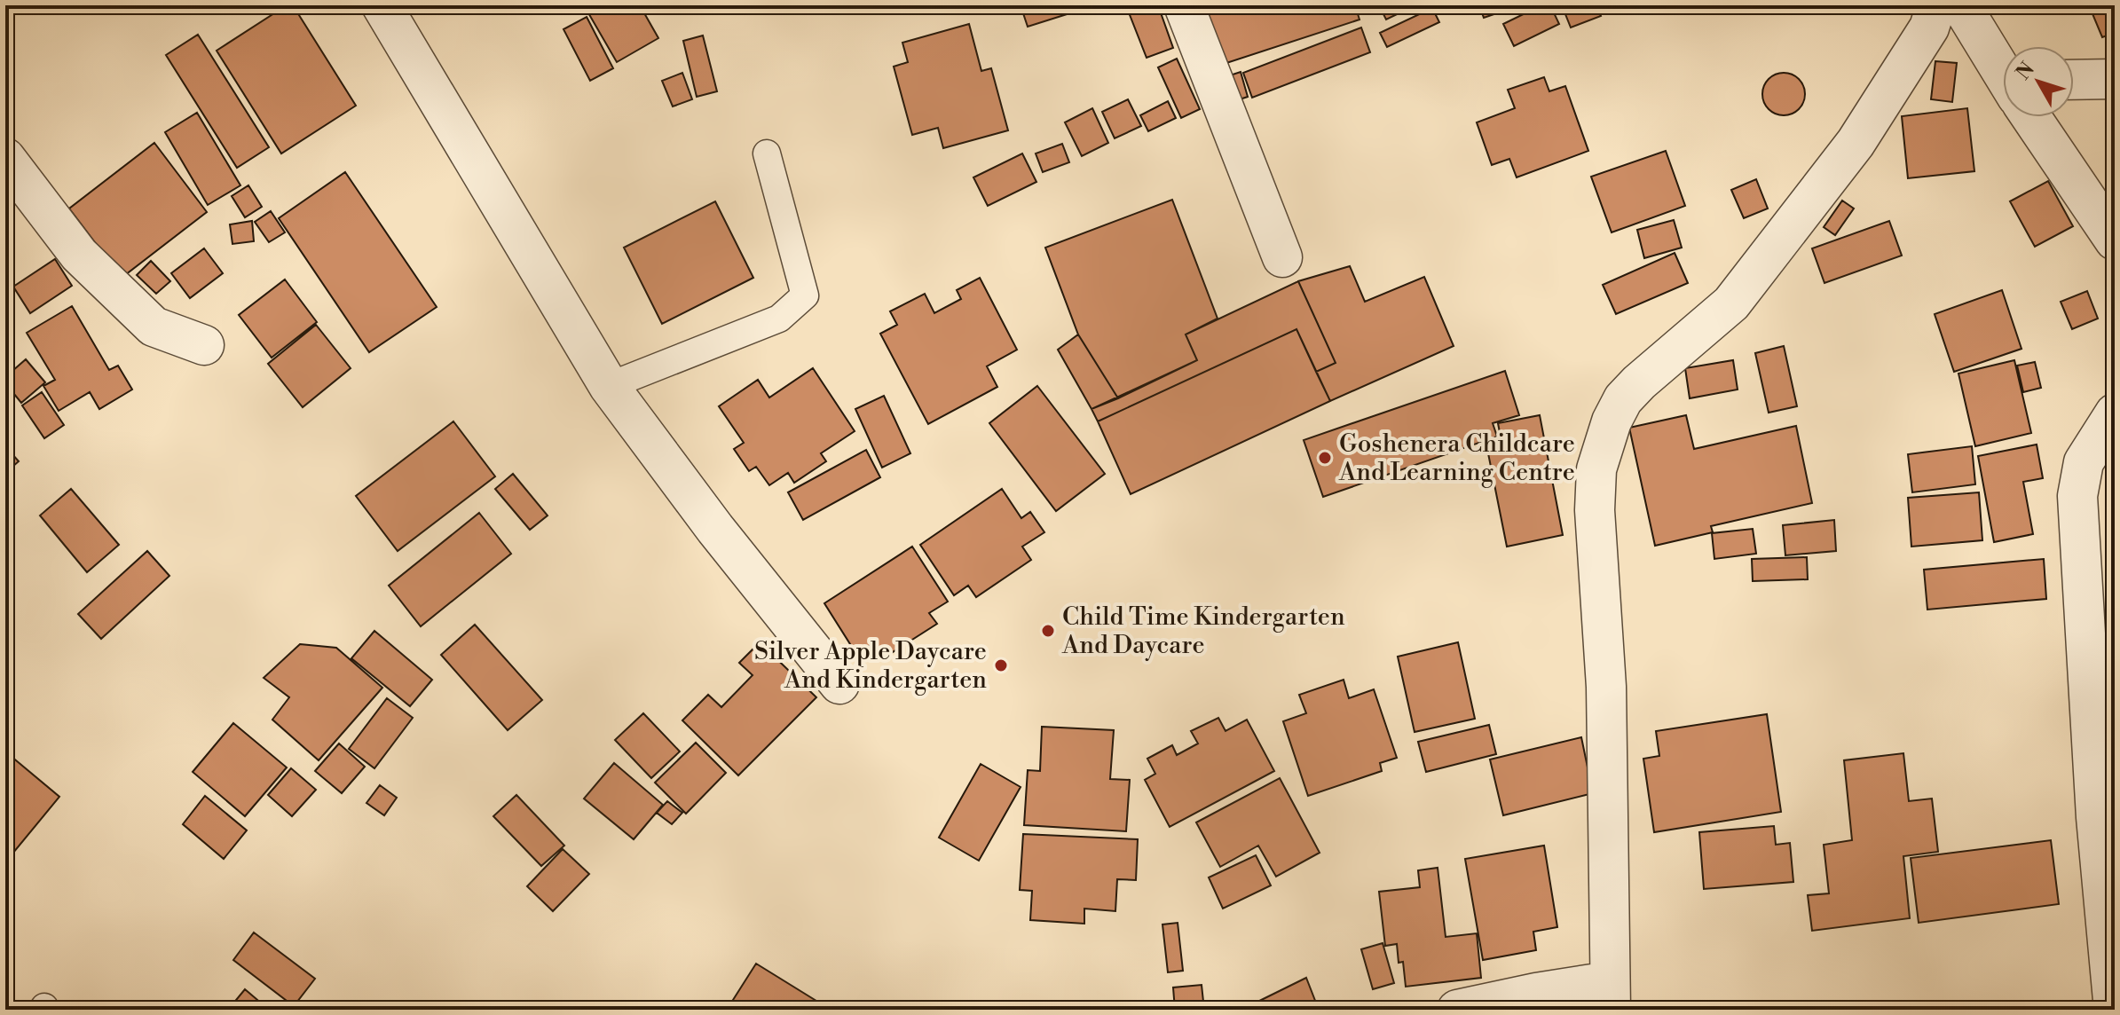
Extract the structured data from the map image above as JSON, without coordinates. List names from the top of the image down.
{
  "places": ["Goshenera Childcare And Learning Centre", "Child Time Kindergarten And Daycare", "Silver Apple Daycare And Kindergarten"],
  "north": "top left"
}
